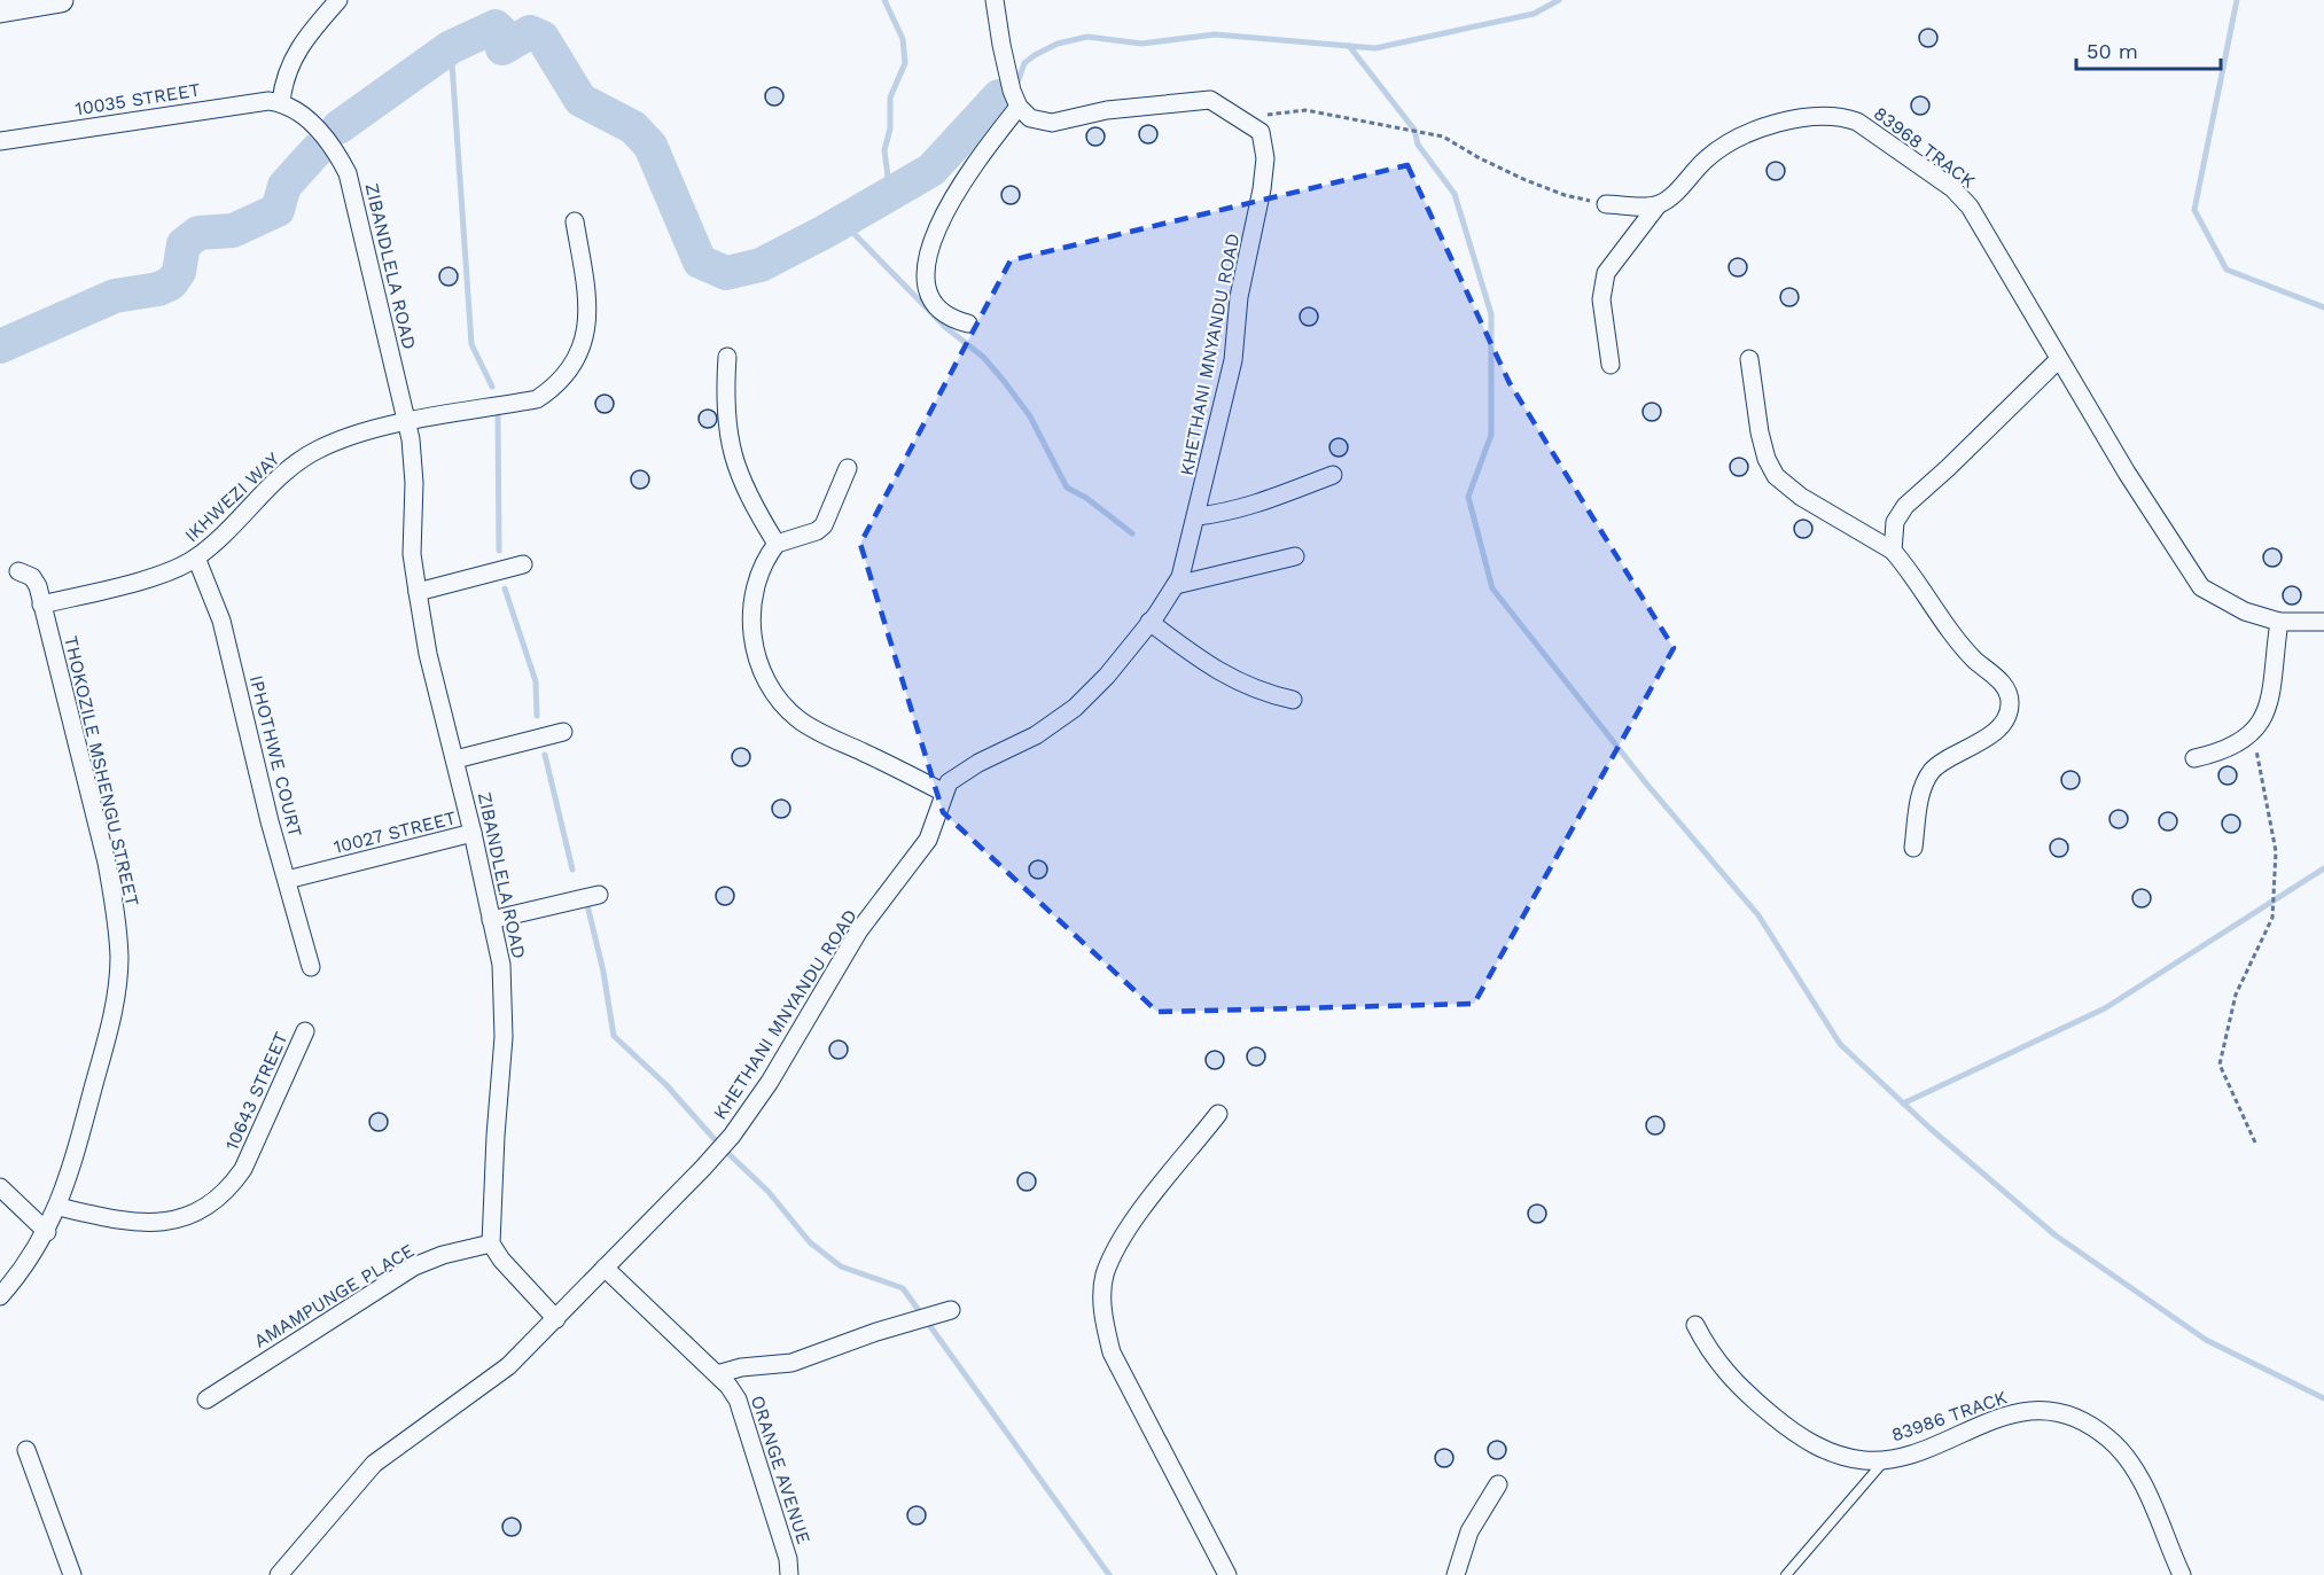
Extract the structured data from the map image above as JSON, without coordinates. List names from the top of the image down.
{
  "streets": {
    "street": [
      "10035 STREET",
      "83968 TRACK",
      "ZIBANDLELA ROAD",
      "KHETHANI MNYANDU ROAD",
      "IKHWEZI WAY",
      "IPHOTHWE COURT",
      "THOKOZILE MSHENGU STREET",
      "10027 STREET",
      "10643 STREET",
      "AMAMPUNGE PLACE",
      "83986 TRACK",
      "ORANGE AVENUE"
    ]
  },
  "crossings": [
    ["10035 STREET", "ZIBANDLELA ROAD"],
    ["ZIBANDLELA ROAD", "IKHWEZI WAY"],
    ["ZIBANDLELA ROAD", "10027 STREET"],
    ["ZIBANDLELA ROAD", "AMAMPUNGE PLACE"],
    ["KHETHANI MNYANDU ROAD", "ORANGE AVENUE"],
    ["IKHWEZI WAY", "IPHOTHWE COURT"],
    ["IKHWEZI WAY", "THOKOZILE MSHENGU STREET"],
    ["IPHOTHWE COURT", "10027 STREET"],
    ["THOKOZILE MSHENGU STREET", "10643 STREET"]
  ],
  "scale_bar": "50 m"
}
